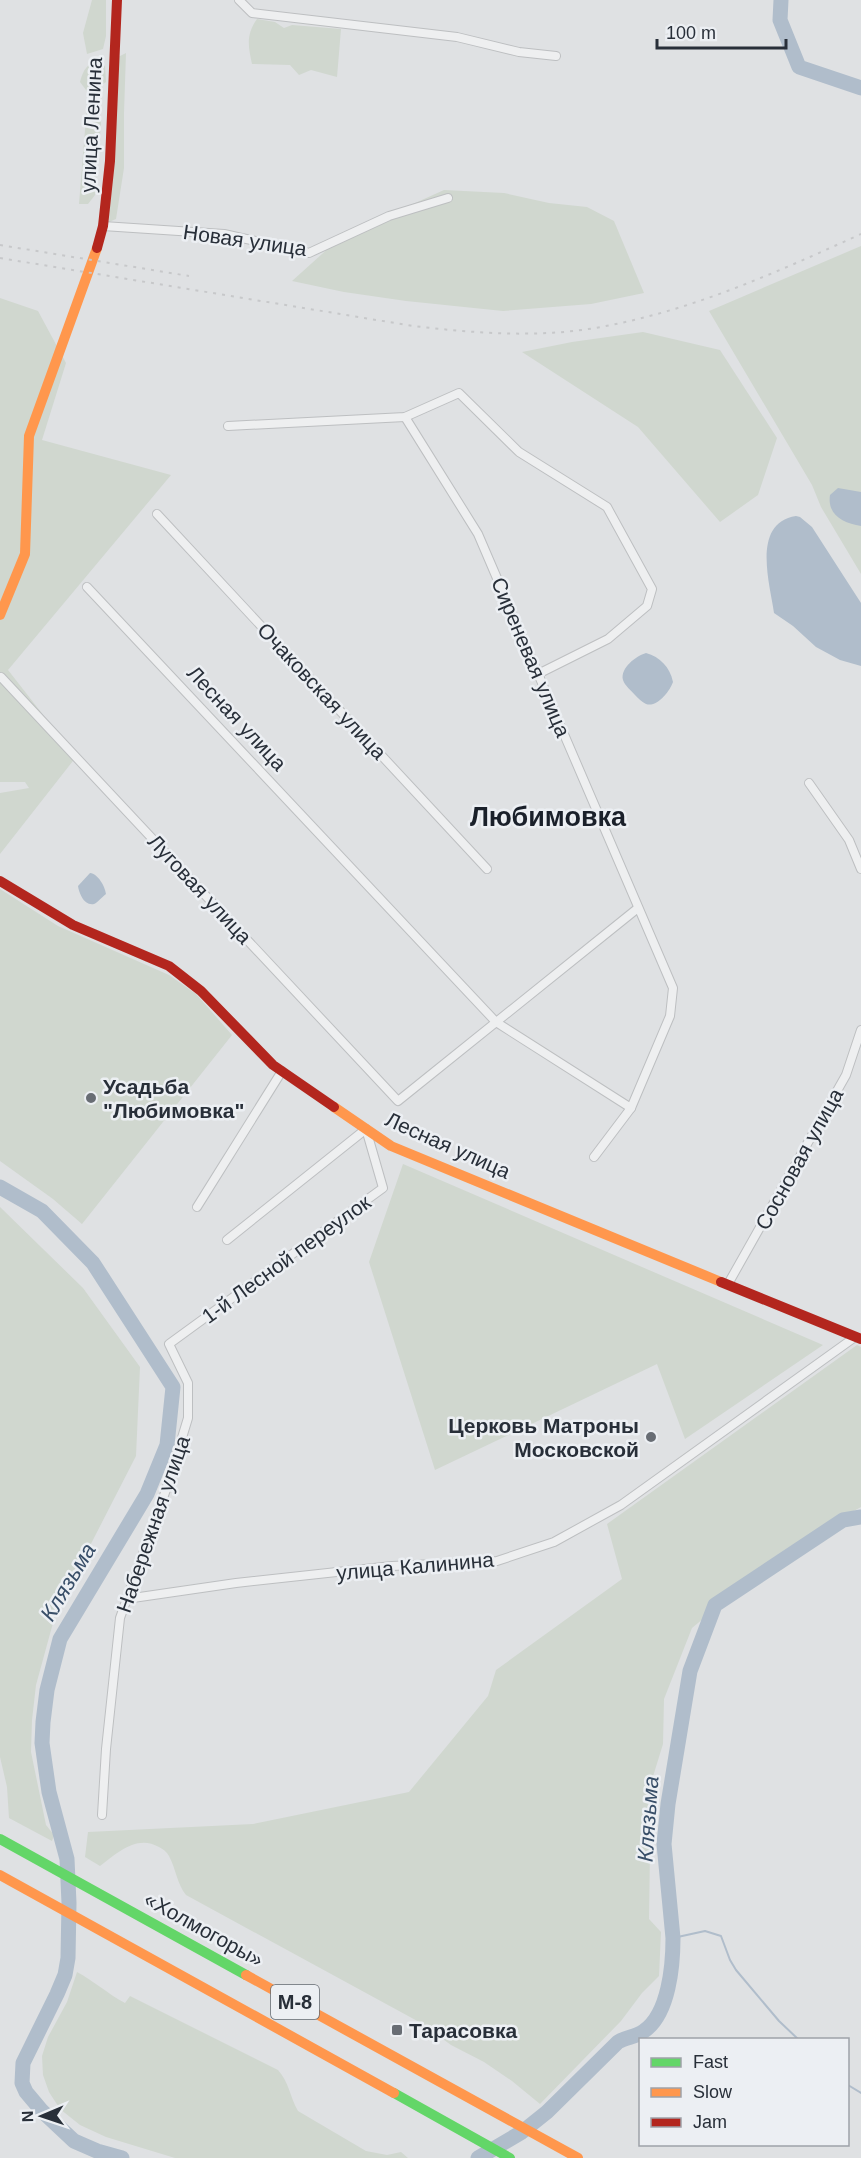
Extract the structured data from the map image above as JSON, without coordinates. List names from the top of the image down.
{
  "streets": {
    "main road": [
      "улица Ленина",
      "Лесная улица",
      "«Холмогоры»",
      "М-8"
    ],
    "street": [
      "Новая улица",
      "Сиреневая улица",
      "Очаковская улица",
      "Луговая улица",
      "Сосновая улица",
      "1-й Лесной переулок",
      "Набережная улица",
      "улица Калинина"
    ]
  },
  "crossings": [
    ["улица Ленина", "Новая улица"],
    ["Сиреневая улица", "Лесная улица"],
    ["Лесная улица", "Луговая улица"],
    ["Лесная улица", "Сосновая улица"],
    ["Лесная улица", "1-й Лесной переулок"],
    ["Лесная улица", "улица Калинина"],
    ["1-й Лесной переулок", "Набережная улица"],
    ["Набережная улица", "улица Калинина"]
  ],
  "districts": ["Любимовка"],
  "water": ["Клязьма"],
  "places": {
    "other": ["Усадьба \"Любимовка\"", "Церковь Матроны Московской"],
    "transit": ["Тарасовка"]
  },
  "legend": ["Fast", "Slow", "Jam"],
  "scale_bar": "100 m",
  "north": "left"
}
